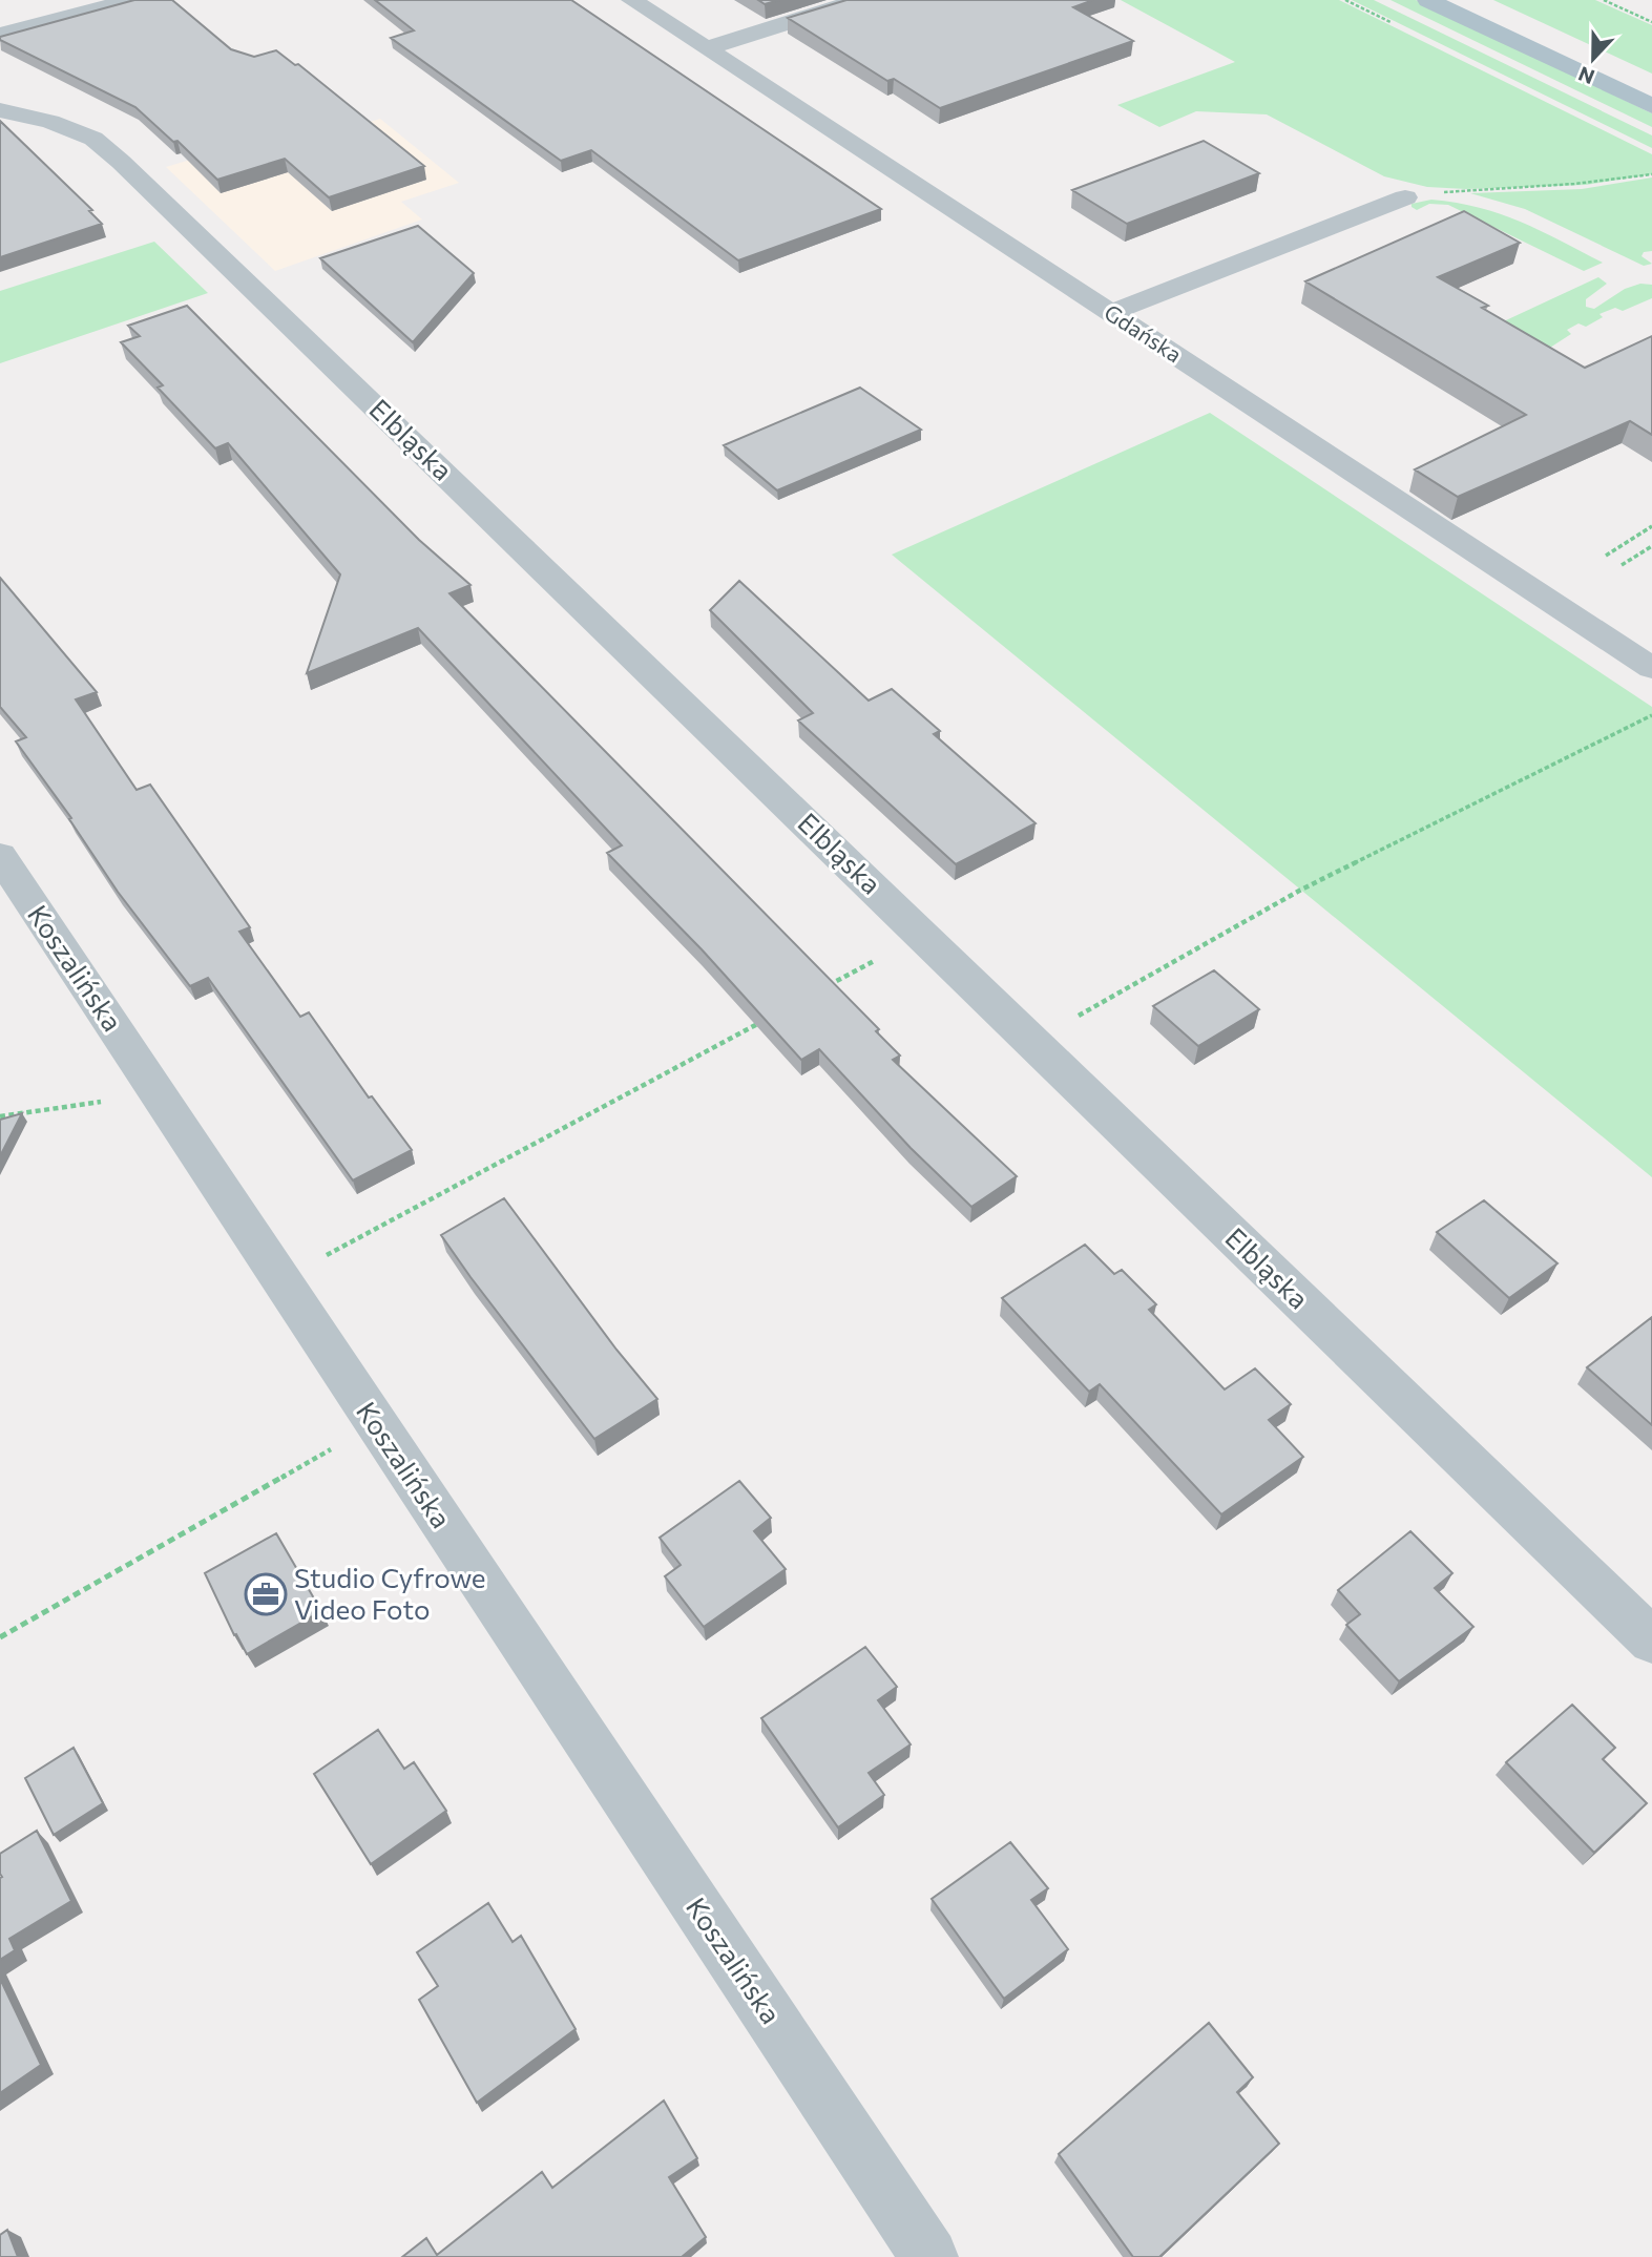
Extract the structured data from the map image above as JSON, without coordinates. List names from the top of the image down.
{
  "streets": {
    "street": ["Gdańska", "Elbląska", "Koszalińska"]
  },
  "places": {
    "office": ["Studio Cyfrowe Video Foto"]
  },
  "north": "bottom"
}
